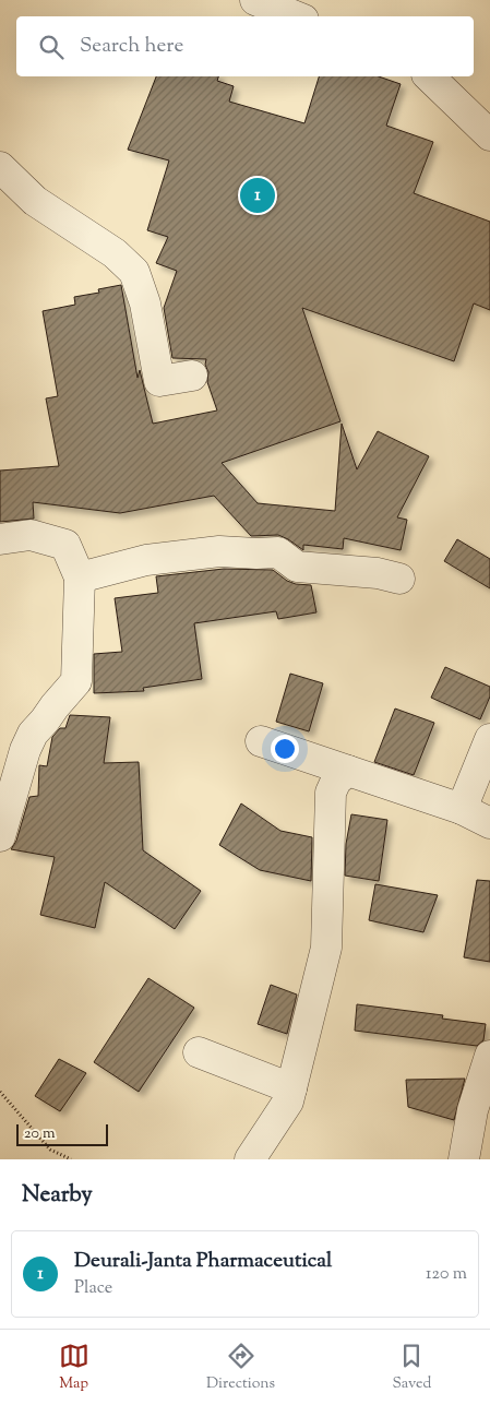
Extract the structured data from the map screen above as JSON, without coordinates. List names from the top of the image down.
{
  "scale_bar": "20 m",
  "page": {
    "search": "Search here",
    "pins": "1",
    "scale": "20 m",
    "heading": "Nearby",
    "list": [
      {
        "mark": "1",
        "name": "Deurali-Janta Pharmaceutical",
        "note": "Place",
        "value": "120 m"
      }
    ],
    "nav": ["Map", "Directions", "Saved"]
  }
}
